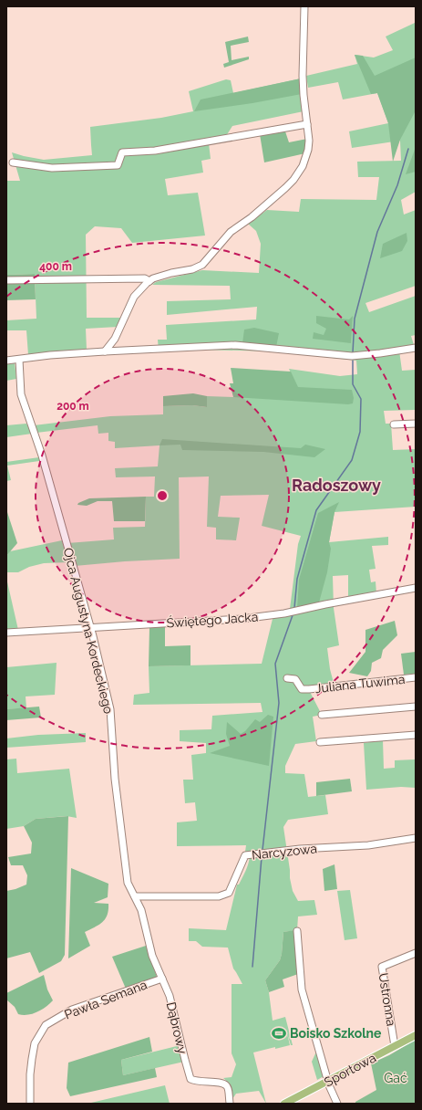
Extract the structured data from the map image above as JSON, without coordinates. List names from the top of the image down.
{
  "streets": {
    "main road": ["Sportowa"],
    "street": [
      "Świętego Jacka",
      "Ojca Augustyna Kordeckiego",
      "Juliana Tuwima",
      "Narcyzowa",
      "Pawła Semana",
      "Ustronna",
      "Dąbrowy"
    ]
  },
  "crossings": [
    ["Świętego Jacka", "Ojca Augustyna Kordeckiego"],
    ["Ojca Augustyna Kordeckiego", "Narcyzowa"],
    ["Ojca Augustyna Kordeckiego", "Dąbrowy"],
    ["Pawła Semana", "Dąbrowy"],
    ["Ustronna", "Sportowa"]
  ],
  "districts": ["Radoszowy"],
  "parks": ["Gać"],
  "places": {
    "sports": ["Boisko Szkolne"]
  },
  "rings": ["400 m", "200 m"]
}
